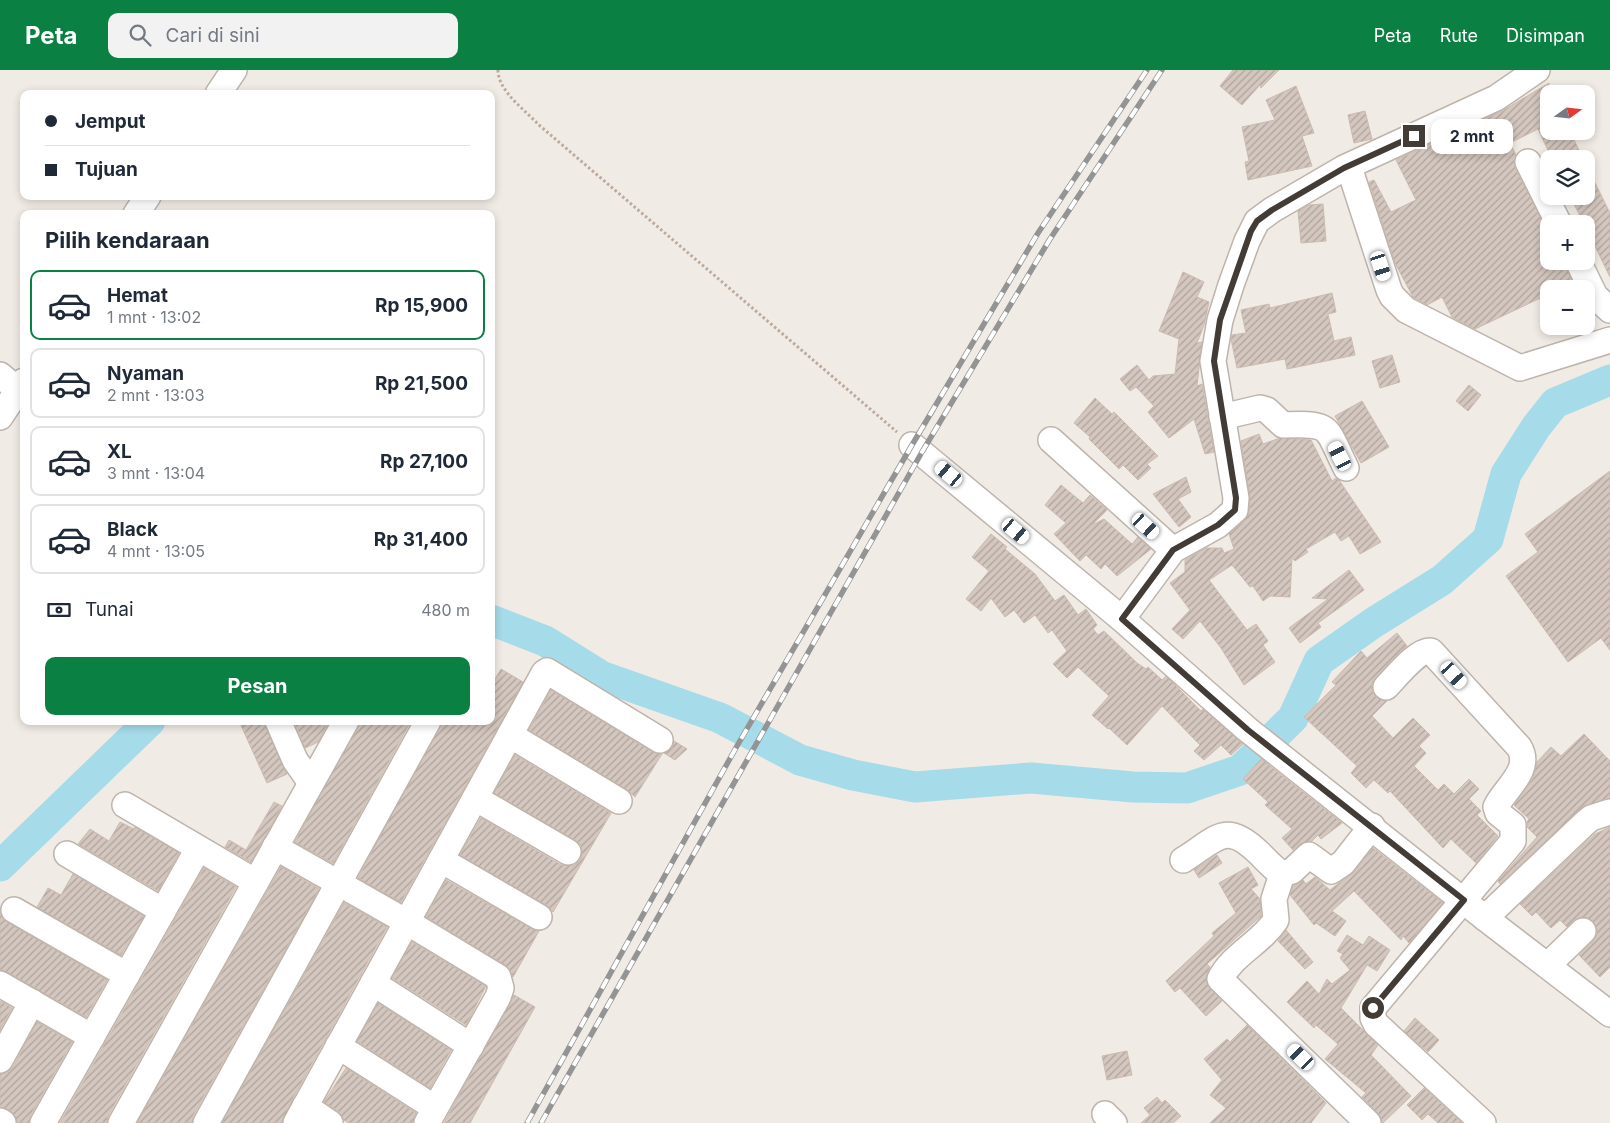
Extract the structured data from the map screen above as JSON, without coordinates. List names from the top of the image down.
{
  "north": "right",
  "page": {
    "header": "Peta",
    "search": "Cari di sini",
    "nav": ["Peta", "Rute", "Disimpan"],
    "map_buttons": ["+", "−"],
    "banner": ["Jemput", "Tujuan"],
    "bubble": "2 mnt",
    "heading": "Pilih kendaraan",
    "list": [
      {
        "name": "Hemat",
        "note": "1 mnt · 13:02",
        "value": "Rp 15,900"
      },
      {
        "name": "Nyaman",
        "note": "2 mnt · 13:03",
        "value": "Rp 21,500"
      },
      {
        "name": "XL",
        "note": "3 mnt · 13:04",
        "value": "Rp 27,100"
      },
      {
        "name": "Black",
        "note": "4 mnt · 13:05",
        "value": "Rp 31,400"
      }
    ],
    "pay": ["Tunai", "480 m"],
    "buttons": "Pesan"
  }
}
